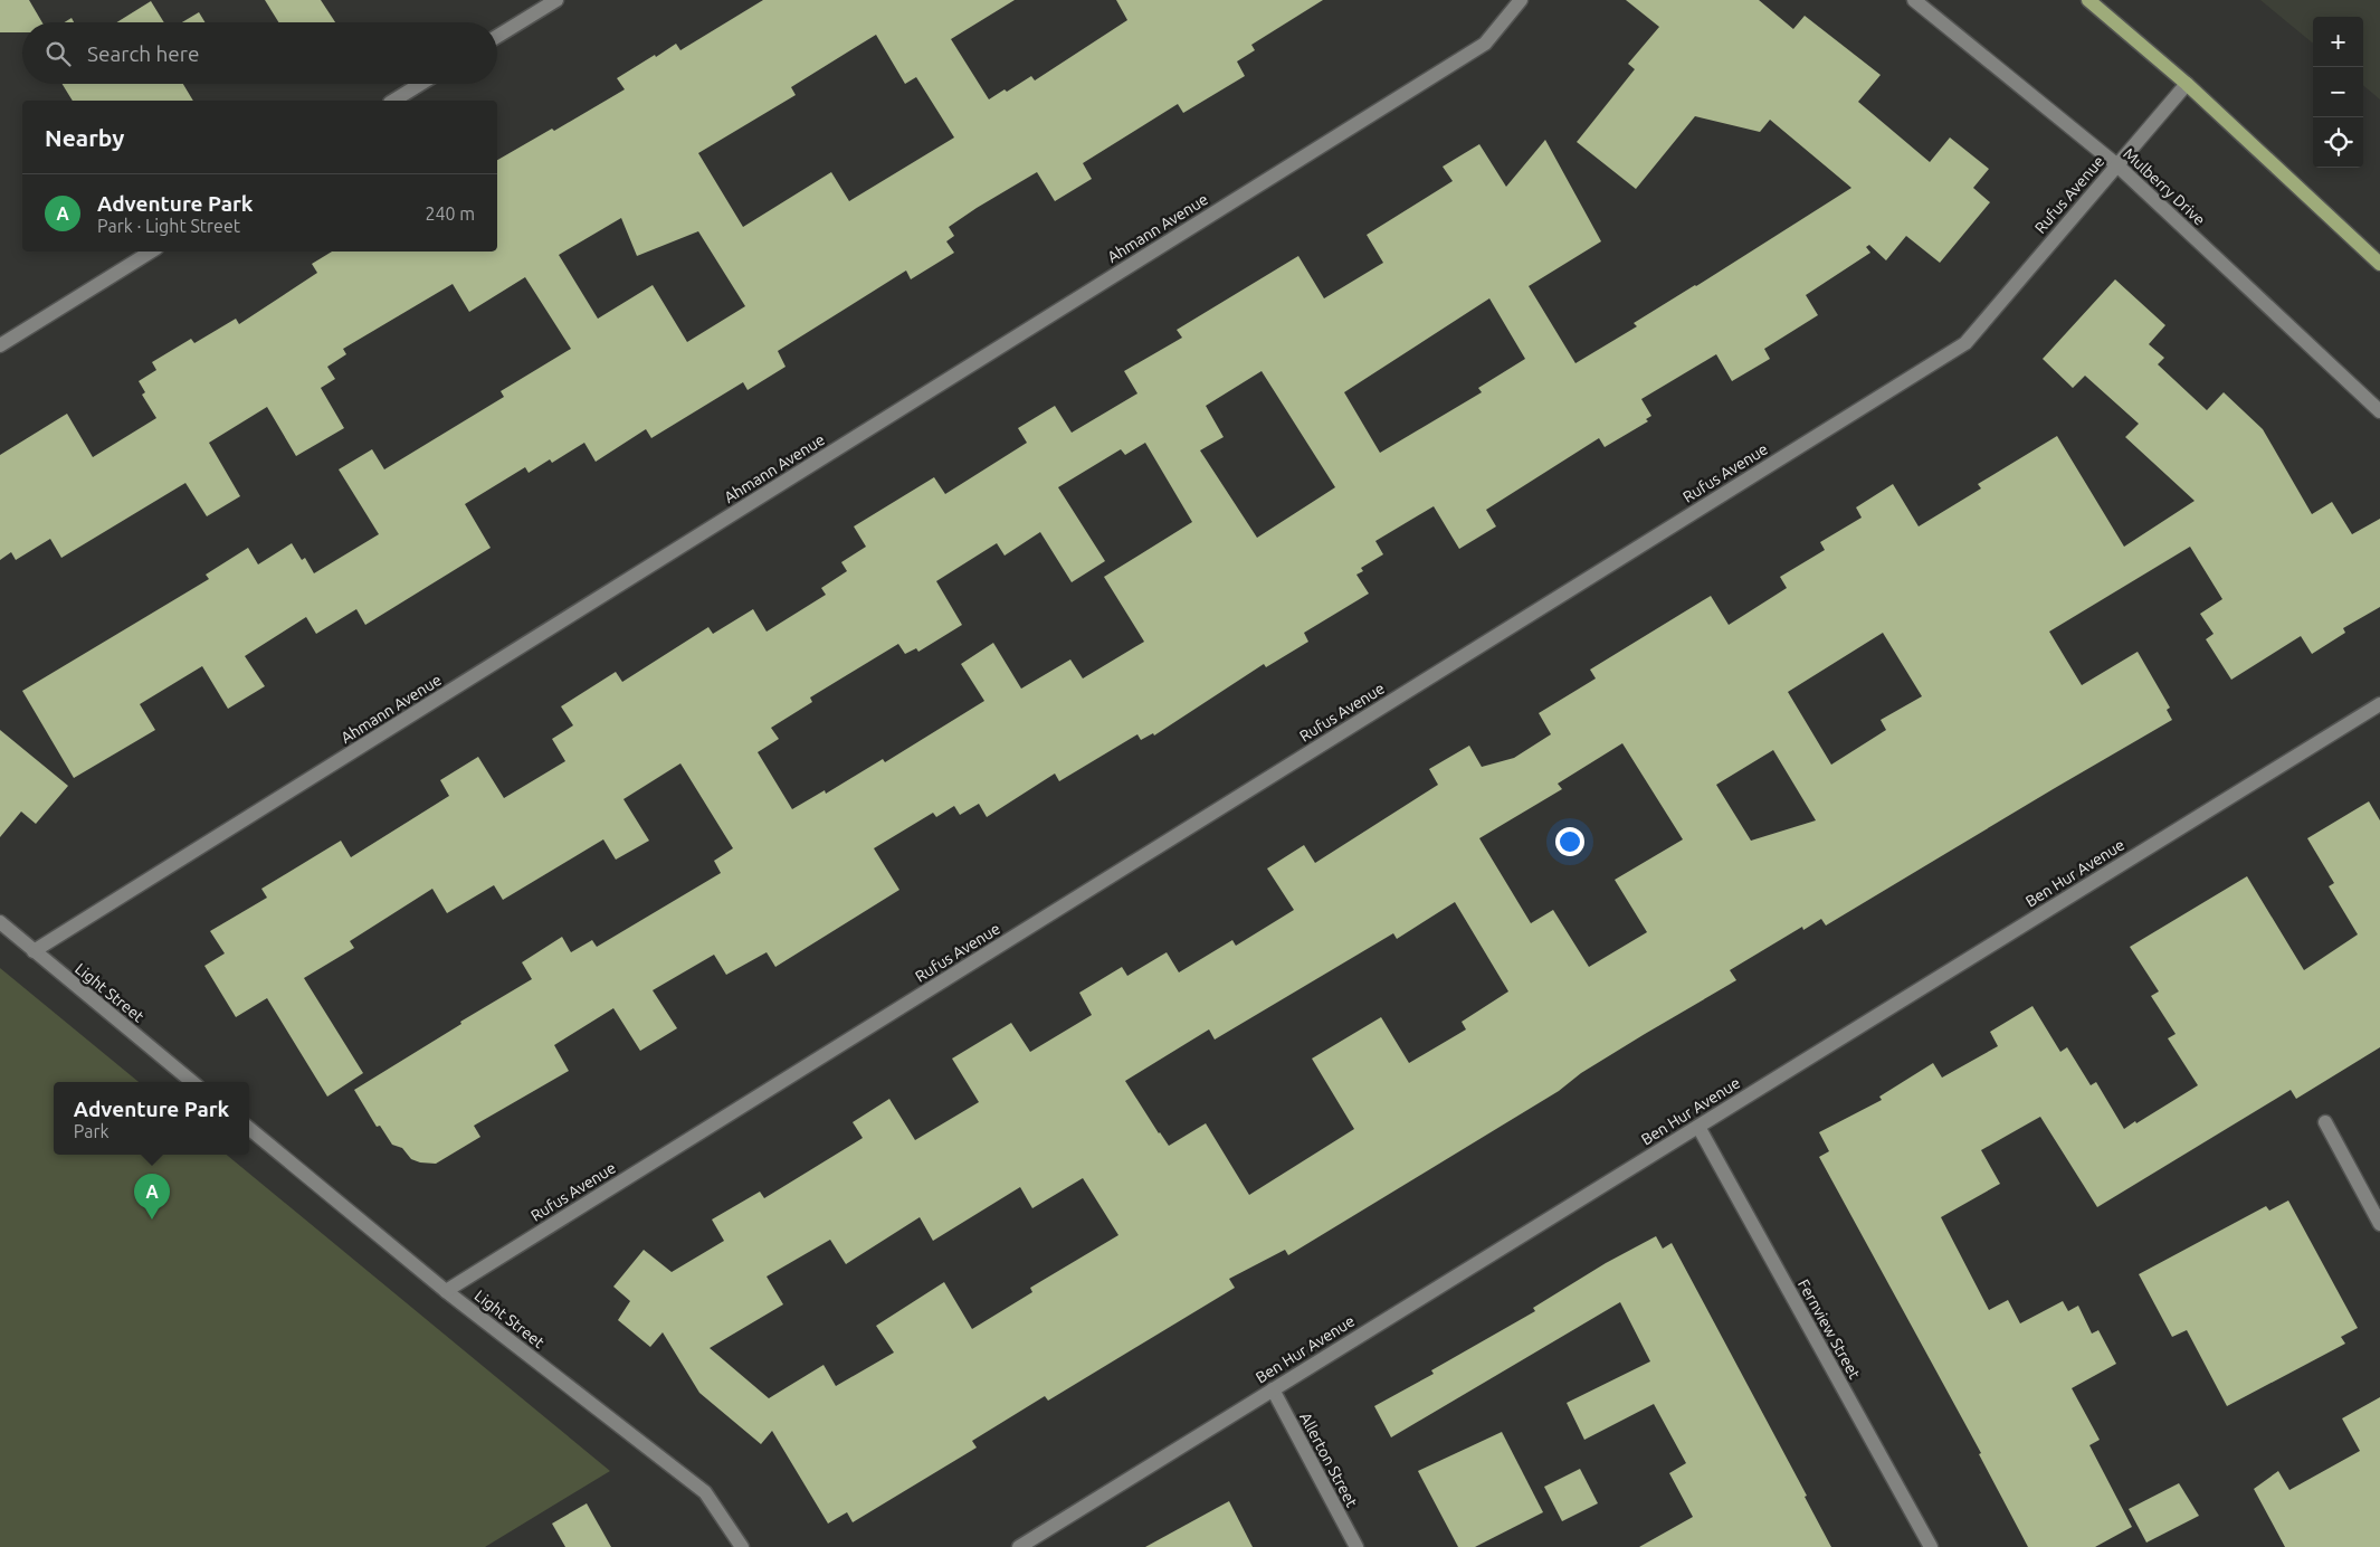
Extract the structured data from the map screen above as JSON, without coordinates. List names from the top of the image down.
{
  "streets": {
    "street": [
      "Mulberry Drive",
      "Rufus Avenue",
      "Ahmann Avenue",
      "Ben Hur Avenue",
      "Light Street",
      "Fernview Street",
      "Allerton Street"
    ]
  },
  "crossings": [
    ["Mulberry Drive", "Rufus Avenue"],
    ["Rufus Avenue", "Light Street"],
    ["Ahmann Avenue", "Light Street"],
    ["Ben Hur Avenue", "Fernview Street"],
    ["Ben Hur Avenue", "Allerton Street"]
  ],
  "page": {
    "map_buttons": ["+", "−"],
    "search": "Search here",
    "heading": "Nearby",
    "list": [
      {
        "mark": "A",
        "name": "Adventure Park",
        "note": "Park · Light Street",
        "value": "240 m"
      }
    ],
    "popup": ["Adventure Park", "Park"],
    "pins": "A"
  }
}
